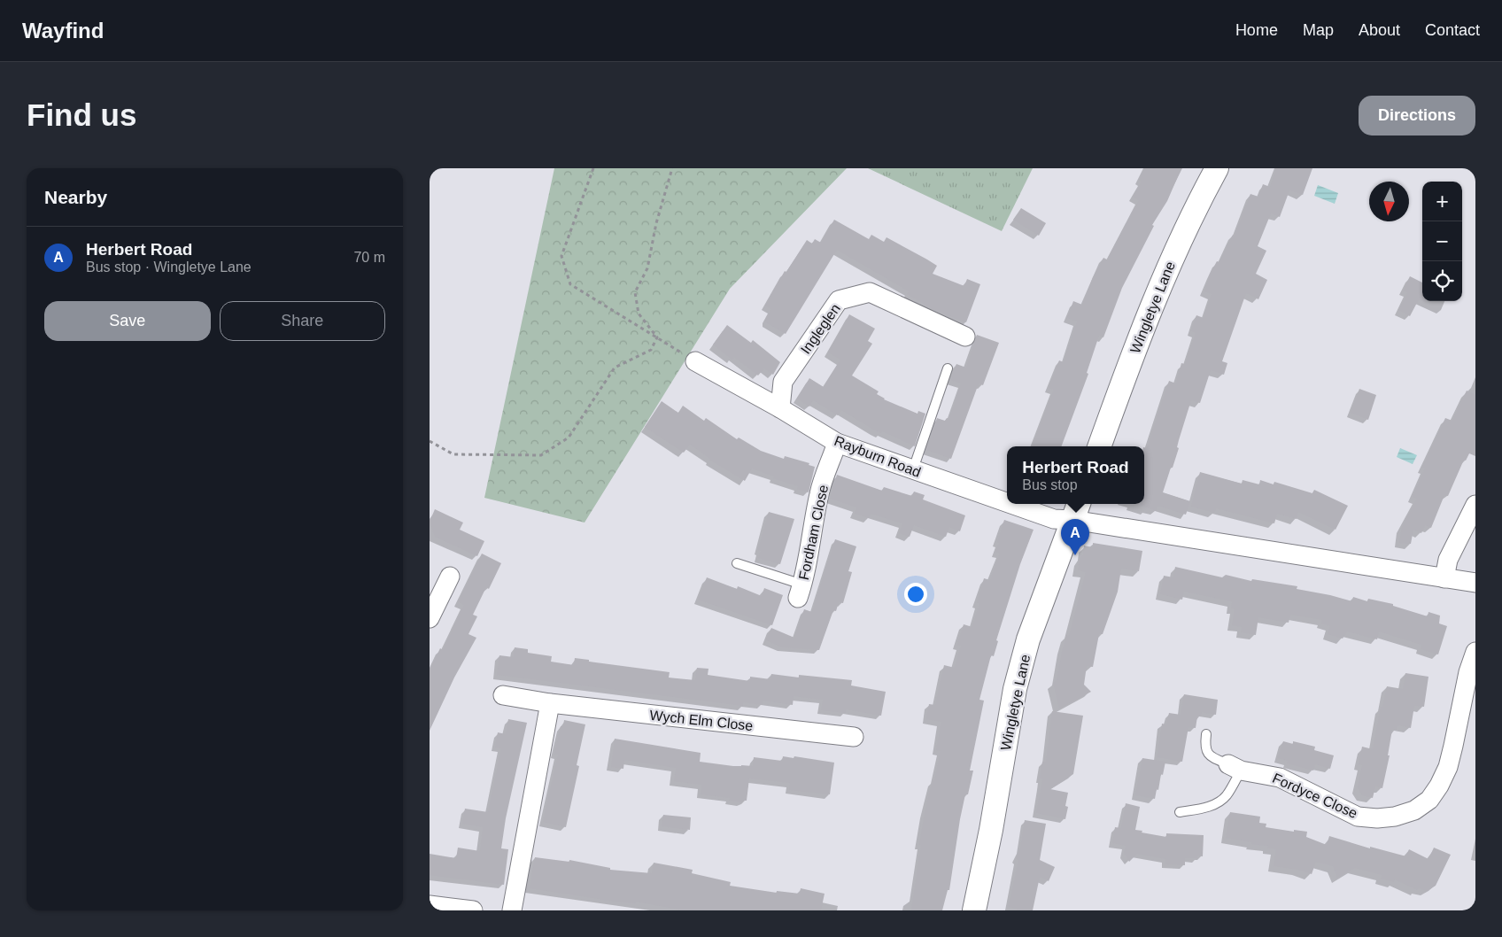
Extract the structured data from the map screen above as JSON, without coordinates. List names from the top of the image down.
{
  "streets": {
    "street": [
      "Wingletye Lane",
      "Ingleglen",
      "Rayburn Road",
      "Fordham Close",
      "Wych Elm Close",
      "Fordyce Close"
    ]
  },
  "crossings": [
    ["Wingletye Lane", "Rayburn Road"],
    ["Ingleglen", "Rayburn Road"],
    ["Rayburn Road", "Fordham Close"]
  ],
  "north": "bottom",
  "page": {
    "header": "Wayfind",
    "nav": [
      "Home",
      "Map",
      "About",
      "Contact"
    ],
    "buttons": [
      "Directions",
      ["Save", "Share"]
    ],
    "title": "Find us",
    "heading": "Nearby",
    "map_buttons": ["+", "−"],
    "list": [
      {
        "mark": "A",
        "name": "Herbert Road",
        "note": "Bus stop · Wingletye Lane",
        "value": "70 m"
      }
    ],
    "popup": ["Herbert Road", "Bus stop"],
    "pins": "A"
  }
}
